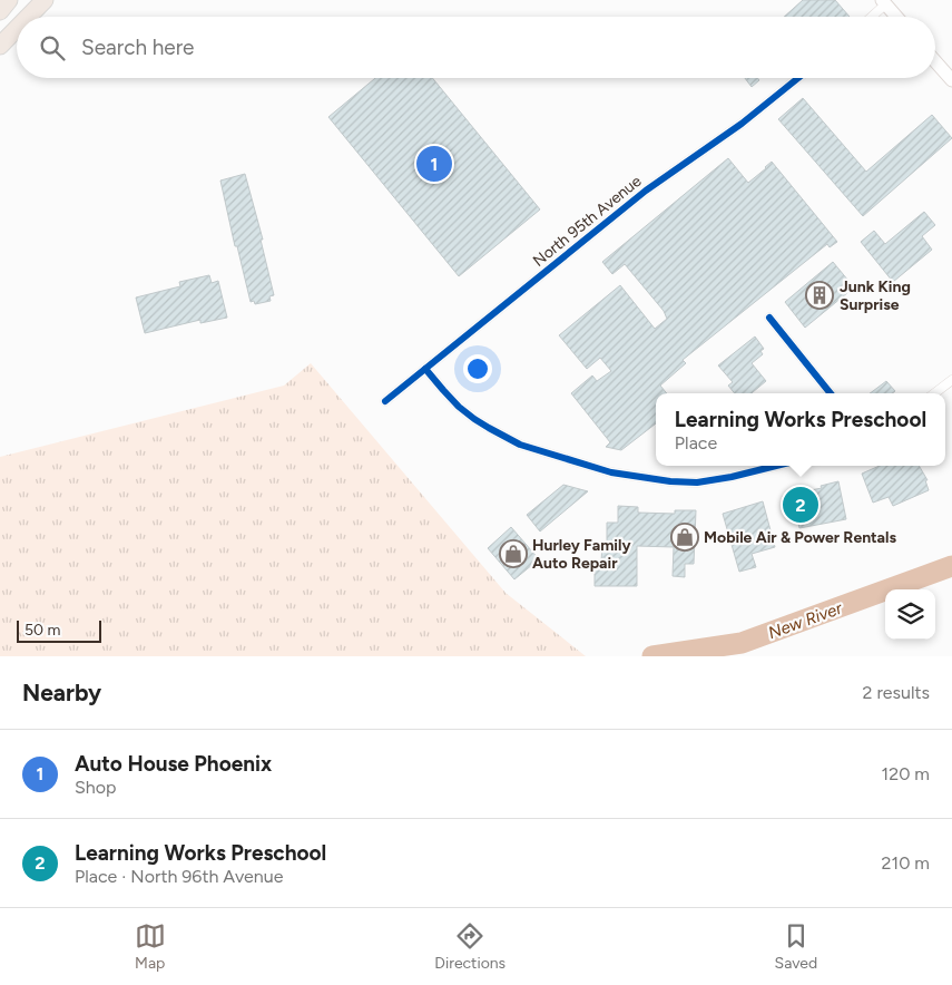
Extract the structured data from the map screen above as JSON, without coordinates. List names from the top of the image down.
{
  "streets": {
    "street": ["North 95th Avenue"]
  },
  "water": ["New River"],
  "places": {
    "building": ["Junk King Surprise"],
    "shop": ["Mobile Air & Power Rentals", "Hurley Family Auto Repair"]
  },
  "scale_bar": "50 m",
  "page": {
    "search": "Search here",
    "pins": ["1", "2"],
    "popup": ["Learning Works Preschool", "Place"],
    "scale": "50 m",
    "heading": ["Nearby", "2 results"],
    "list": [
      {
        "mark": "1",
        "name": "Auto House Phoenix",
        "note": "Shop",
        "value": "120 m"
      },
      {
        "mark": "2",
        "name": "Learning Works Preschool",
        "note": "Place · North 96th Avenue",
        "value": "210 m"
      }
    ],
    "nav": ["Map", "Directions", "Saved"]
  }
}
